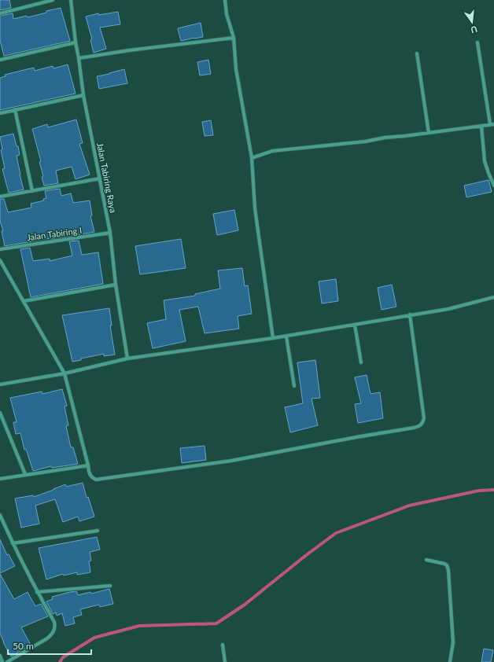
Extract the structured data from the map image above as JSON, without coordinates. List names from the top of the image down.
{
  "streets": {
    "street": ["Jalan Tabiring Raya", "Jalan Tabiring I"]
  },
  "crossings": [
    ["Jalan Tabiring Raya", "Jalan Tabiring I"]
  ],
  "scale_bar": "50 m",
  "north": "bottom"
}
